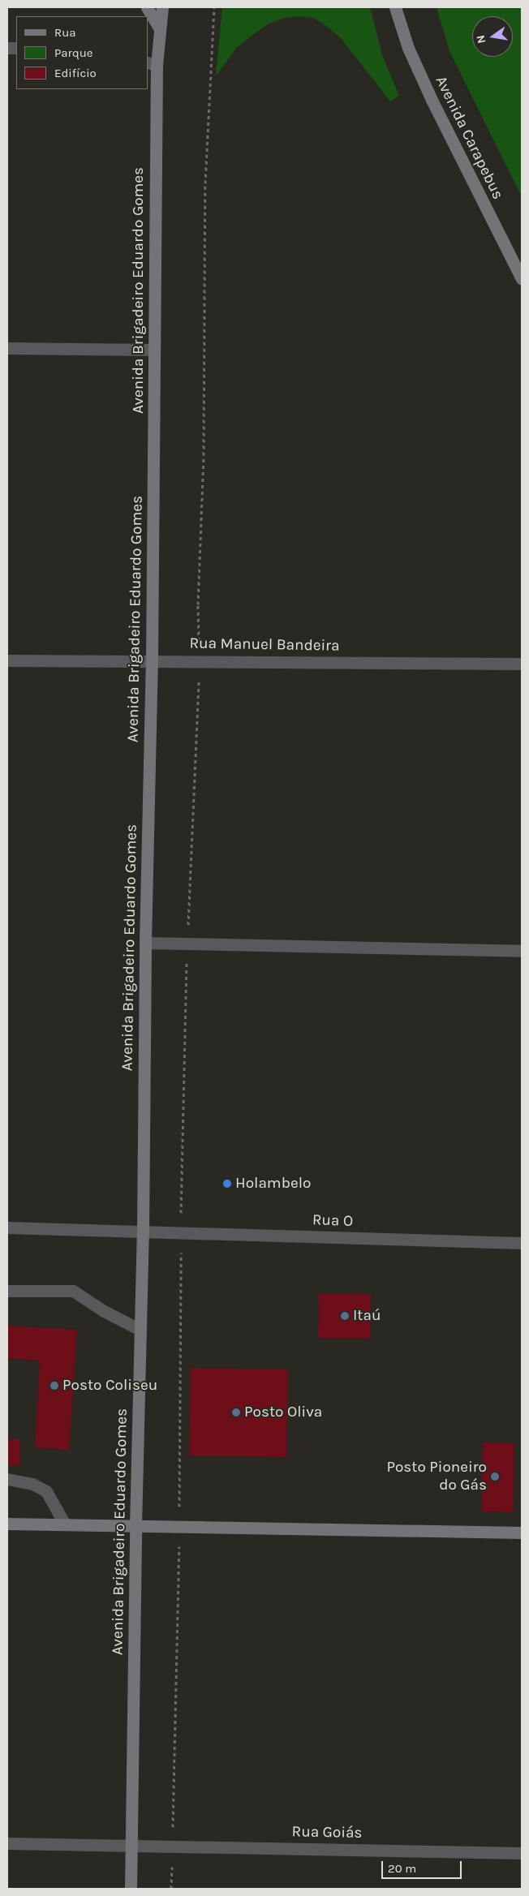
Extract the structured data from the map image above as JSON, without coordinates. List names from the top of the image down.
{
  "streets": {
    "main road": ["Avenida Carapebus", "Avenida Brigadeiro Eduardo Gomes"],
    "street": ["Rua Manuel Bandeira", "Rua O", "Rua Goiás"]
  },
  "crossings": [
    ["Avenida Brigadeiro Eduardo Gomes", "Rua Manuel Bandeira"],
    ["Avenida Brigadeiro Eduardo Gomes", "Rua O"],
    ["Avenida Brigadeiro Eduardo Gomes", "Rua Goiás"]
  ],
  "places": [
    "Holambelo",
    "Itaú",
    "Posto Coliseu",
    "Posto Oliva",
    "Posto Pioneiro do Gás"
  ],
  "legend": ["Rua", "Parque", "Edifício"],
  "scale_bar": "20 m",
  "north": "left"
}
